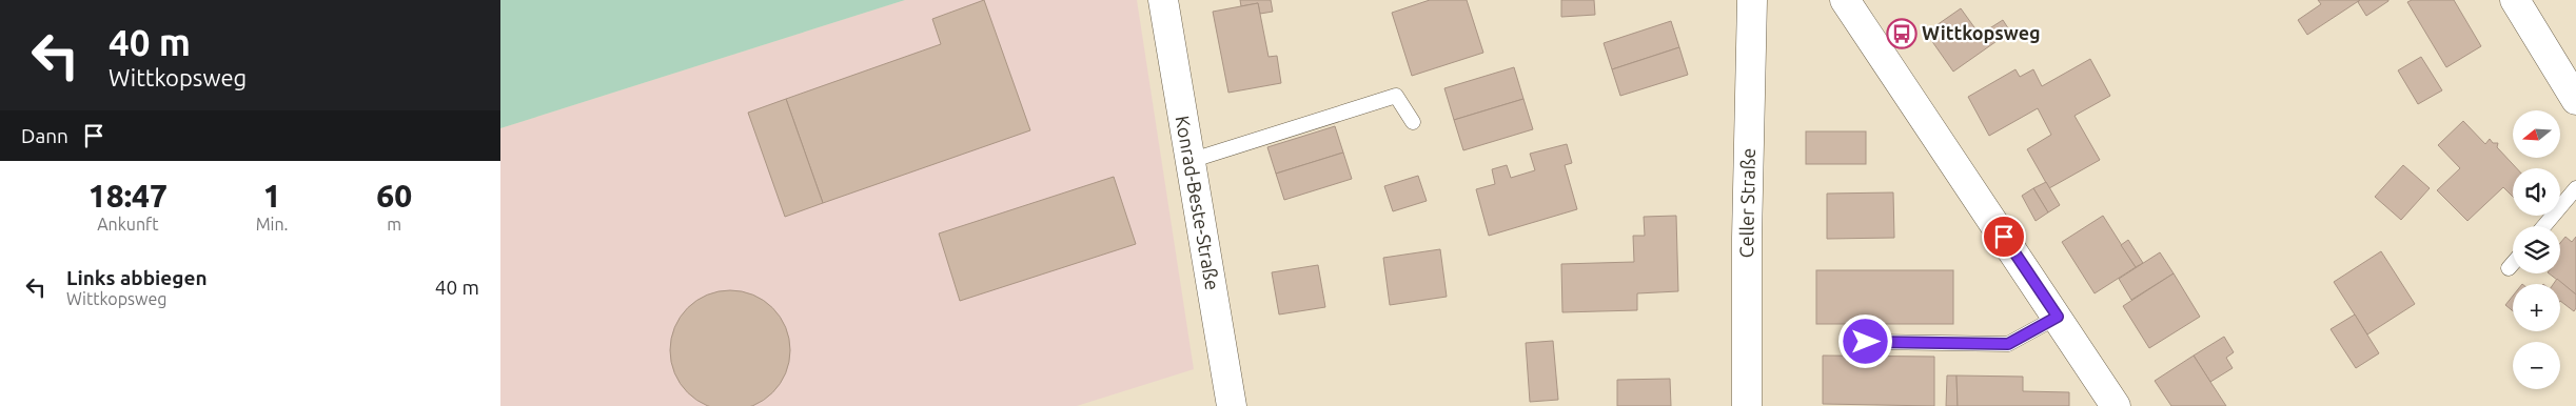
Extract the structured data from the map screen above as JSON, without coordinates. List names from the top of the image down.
{
  "streets": {
    "street": ["Konrad-Beste-Straße", "Celler Straße"]
  },
  "places": {
    "bus stop": ["Wittkopsweg"]
  },
  "north": "left",
  "page": {
    "turn": ["40 m", "Wittkopsweg"],
    "then": "Dann",
    "map_buttons": ["+", "−"],
    "eta": [
      "18:47",
      "Ankunft",
      "1",
      "Min.",
      "60",
      "m"
    ],
    "list": [
      {
        "name": "Links abbiegen",
        "note": "Wittkopsweg",
        "value": "40 m"
      }
    ]
  }
}
